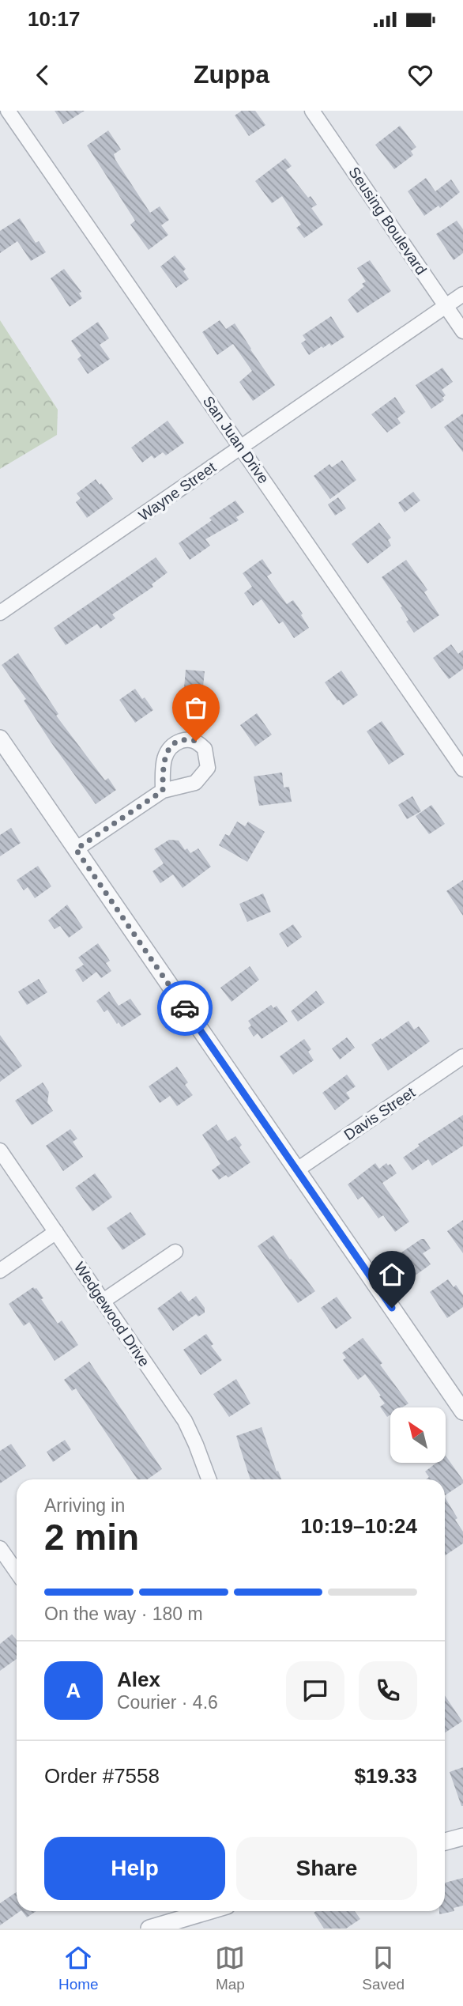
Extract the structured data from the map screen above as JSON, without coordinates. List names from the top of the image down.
{
  "streets": {
    "street": [
      "Seusing Boulevard",
      "San Juan Drive",
      "Wayne Street",
      "Davis Street",
      "Wedgewood Drive"
    ]
  },
  "crossings": [
    ["Seusing Boulevard", "Wayne Street"],
    ["San Juan Drive", "Wayne Street"]
  ],
  "north": "top left",
  "page": {
    "status": "10:17",
    "header": "Zuppa",
    "heading": ["2 min", "Arriving in", "10:19–10:24"],
    "panel": [
      "Alex",
      "Courier · 4.6",
      "Order #7558",
      "$19.33"
    ],
    "bar": "On the way · 180 m",
    "round": "A",
    "buttons": ["Help", "Share"],
    "tabs": ["Home", "Map", "Saved"]
  }
}
